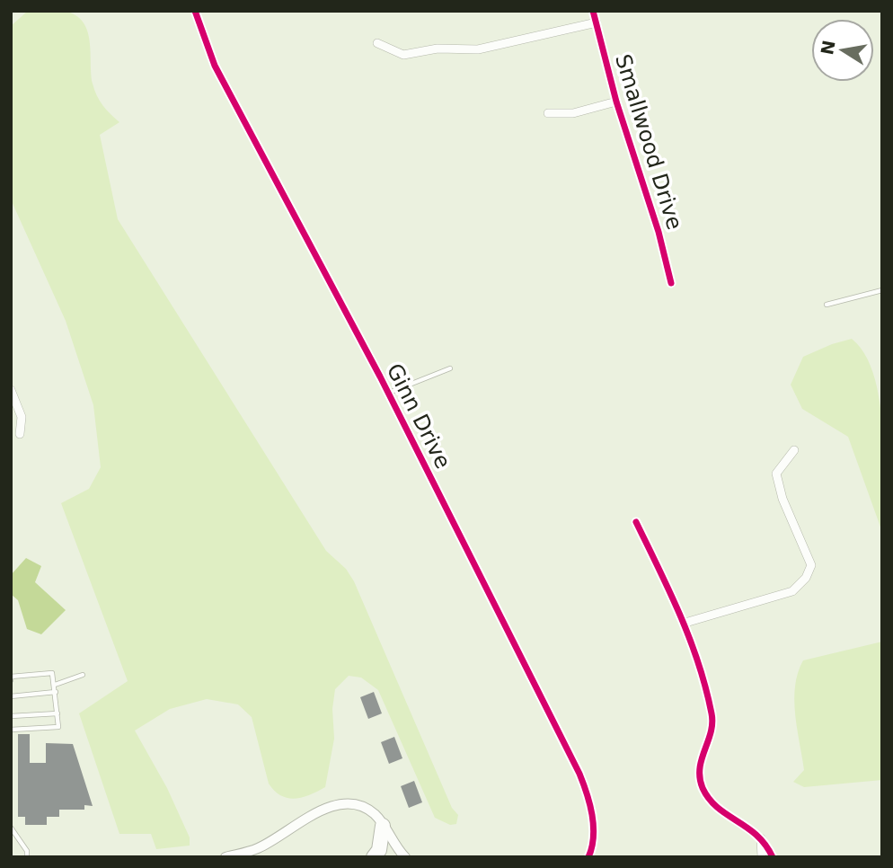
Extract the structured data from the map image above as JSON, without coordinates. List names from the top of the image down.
{
  "streets": {
    "street": ["Smallwood Drive", "Ginn Drive"]
  },
  "north": "left"
}
